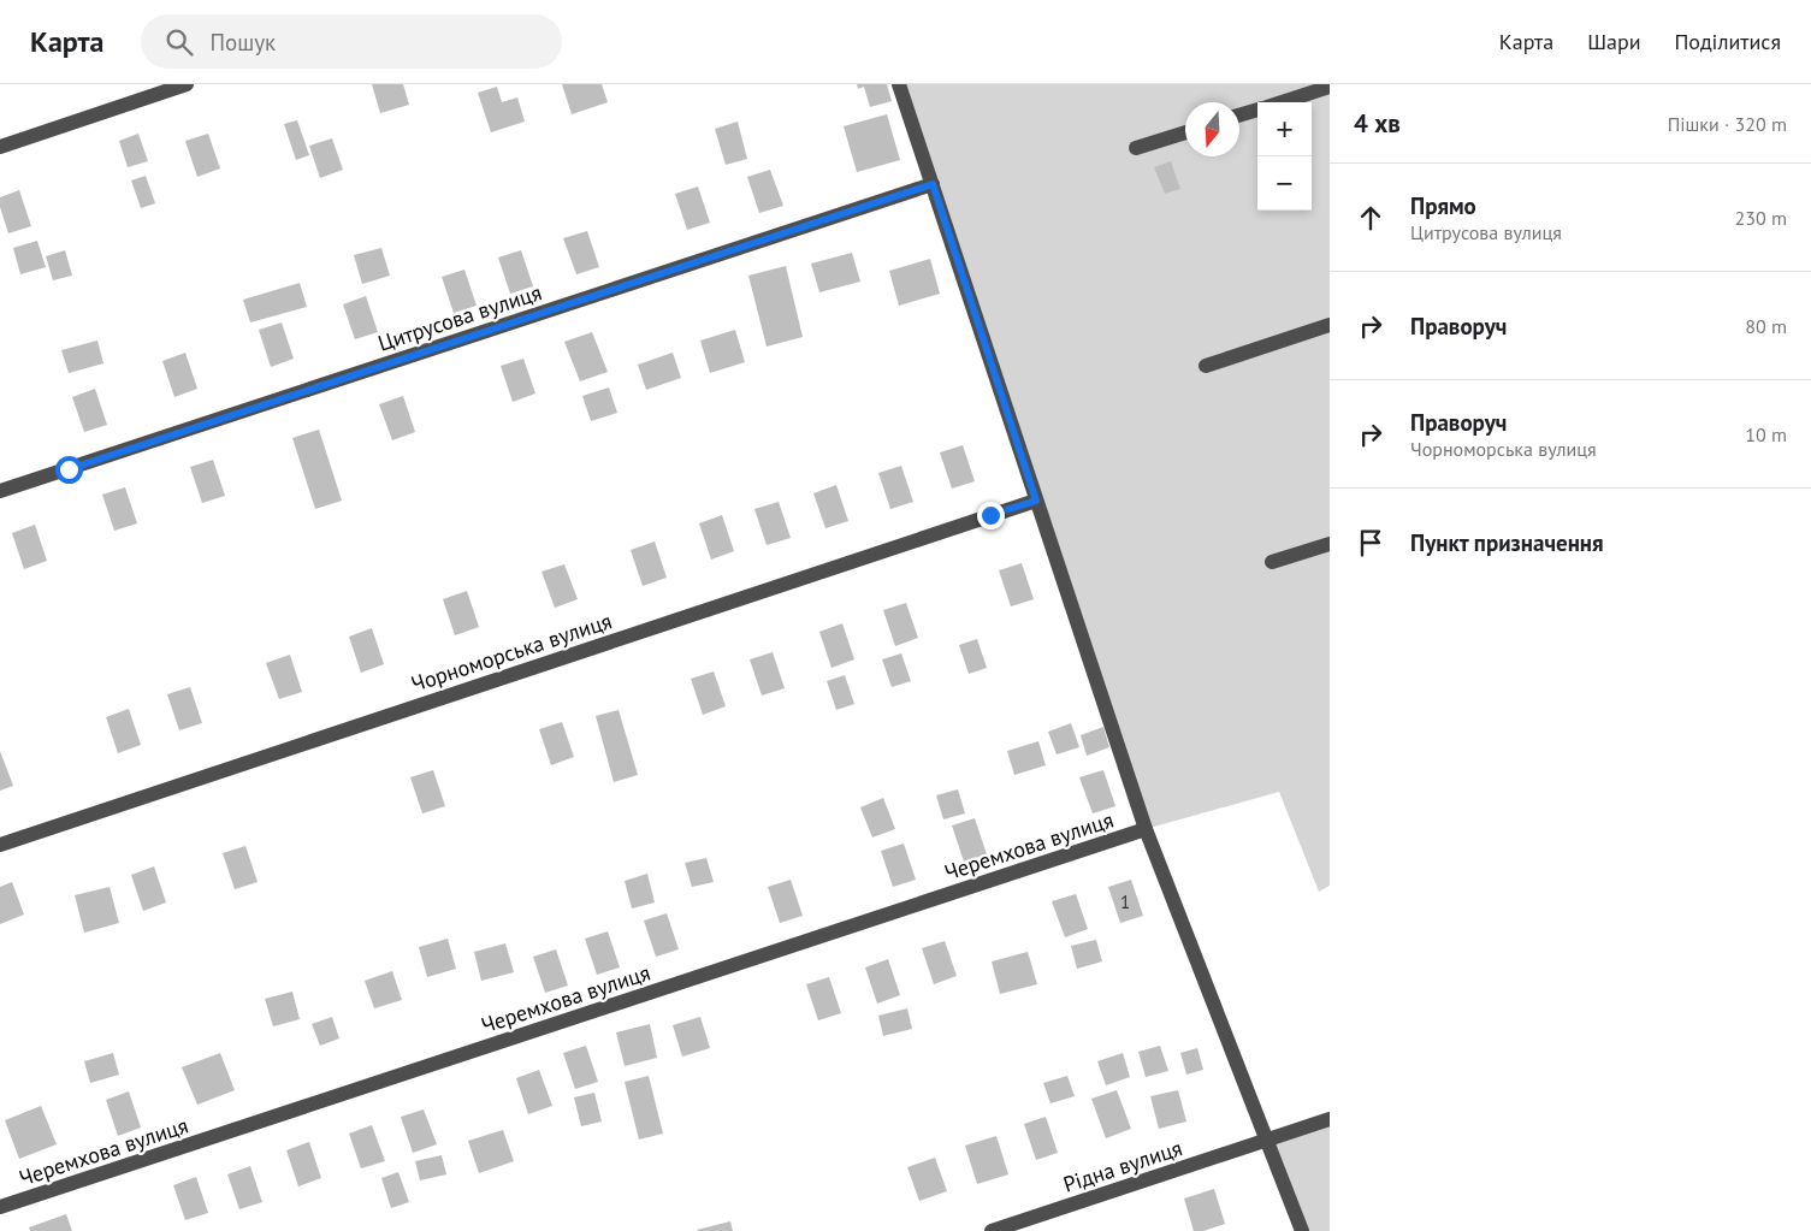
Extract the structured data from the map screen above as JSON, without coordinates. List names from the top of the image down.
{
  "streets": {
    "street": [
      "Цитрусова вулиця",
      "Чорноморська вулиця",
      "Черемхова вулиця",
      "Рідна вулиця"
    ]
  },
  "house_numbers": ["1"],
  "north": "bottom",
  "page": {
    "header": "Карта",
    "search": "Пошук",
    "nav": ["Карта", "Шари", "Поділитися"],
    "heading": ["4 хв", "Пішки · 320 m"],
    "map_buttons": ["+", "−"],
    "list": [
      ["Прямо", "Цитрусова вулиця", "230 m"],
      ["Праворуч", "80 m"],
      ["Праворуч", "Чорноморська вулиця", "10 m"],
      "Пункт призначення"
    ]
  }
}
